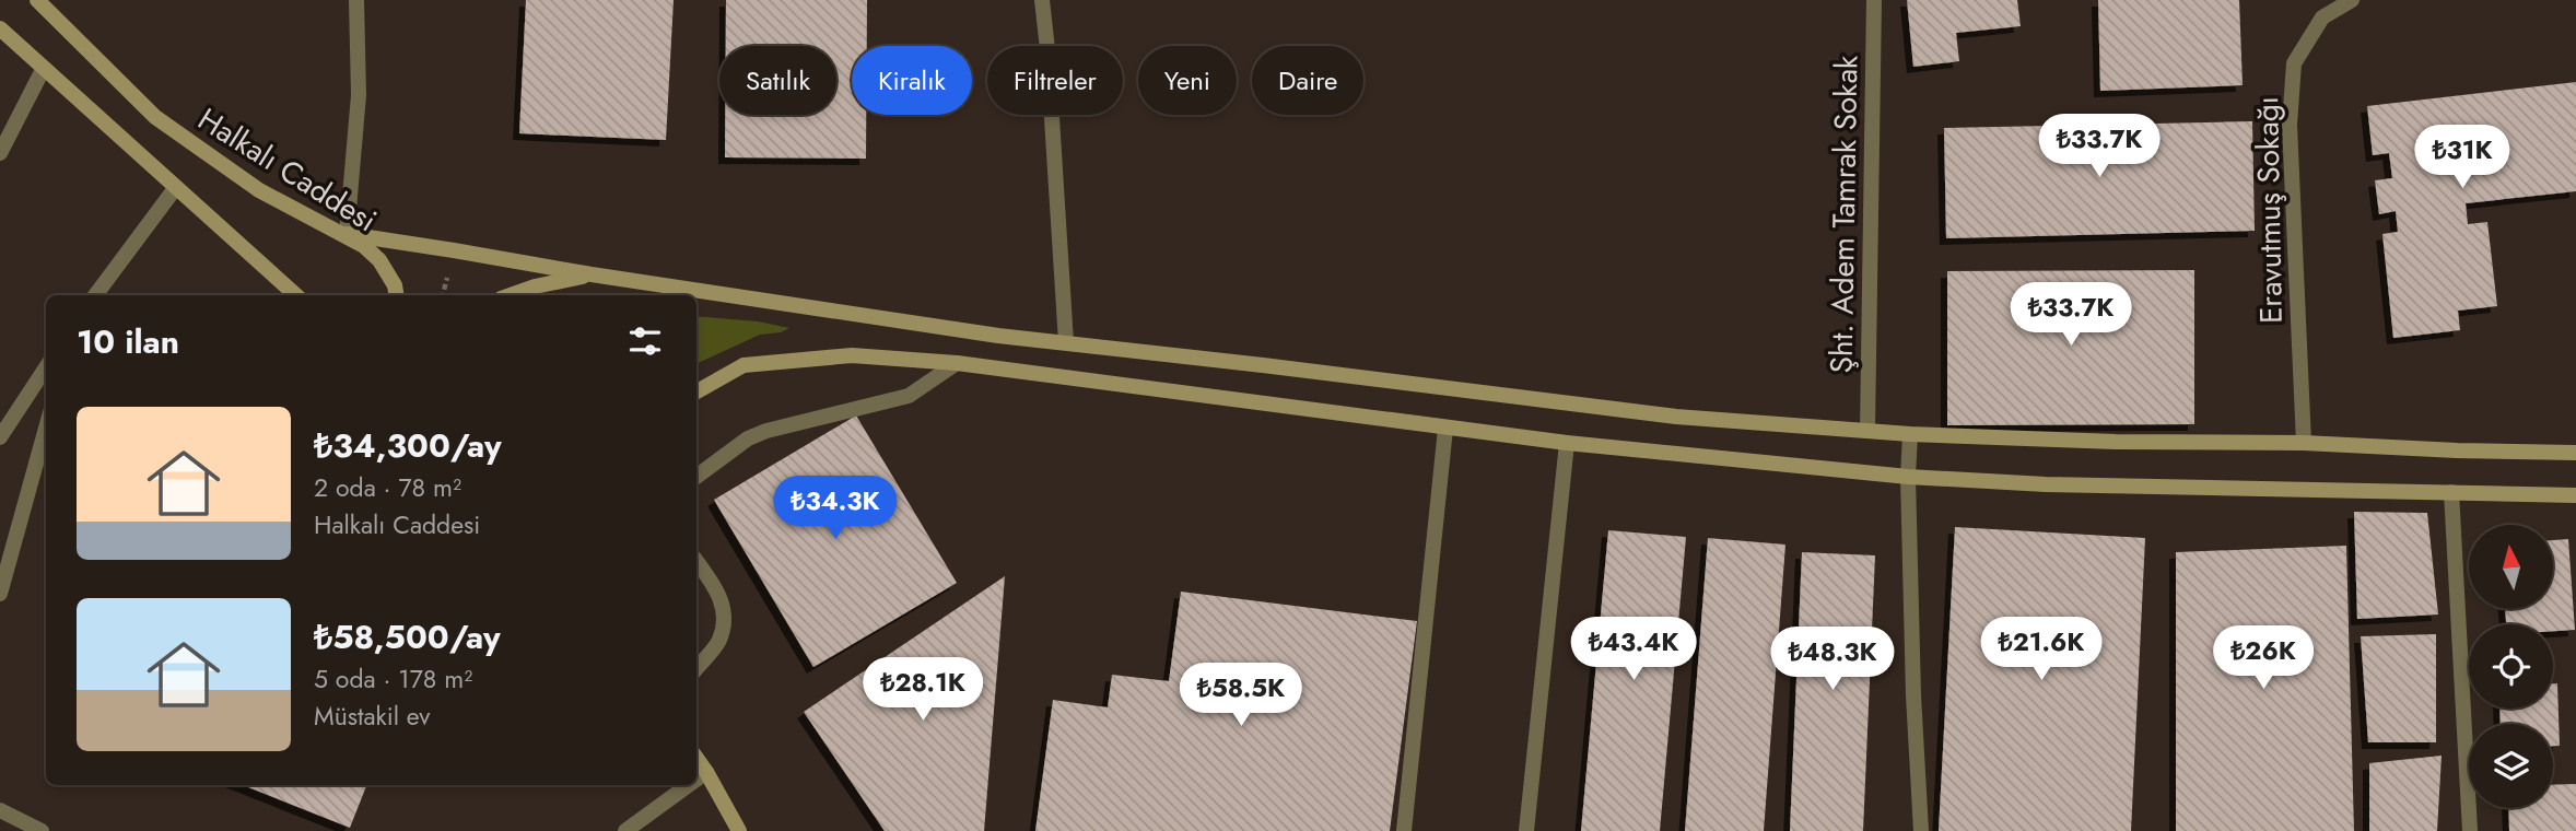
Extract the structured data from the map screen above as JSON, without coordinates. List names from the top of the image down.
{
  "streets": {
    "main road": ["Halkalı Caddesi"],
    "street": ["Eravutmuş Sokağı", "Şht. Adem Tamrak Sokak"]
  },
  "north": "top",
  "page": {
    "chip": [
      "Satılık",
      "Kiralık",
      "Filtreler",
      "Yeni",
      "Daire"
    ],
    "price": [
      "₺33.7K",
      "₺31K",
      "₺33.7K",
      "₺34.3K",
      "₺43.4K",
      "₺21.6K",
      "₺26K",
      "₺48.3K",
      "₺28.1K",
      "₺58.5K"
    ],
    "heading": "10 ilan",
    "list": [
      {
        "name": "₺34,300/ay",
        "note": "2 oda · 78 m² · Halkalı Caddesi"
      },
      {
        "name": "₺58,500/ay",
        "note": "5 oda · 178 m² · Müstakil ev"
      }
    ]
  }
}
